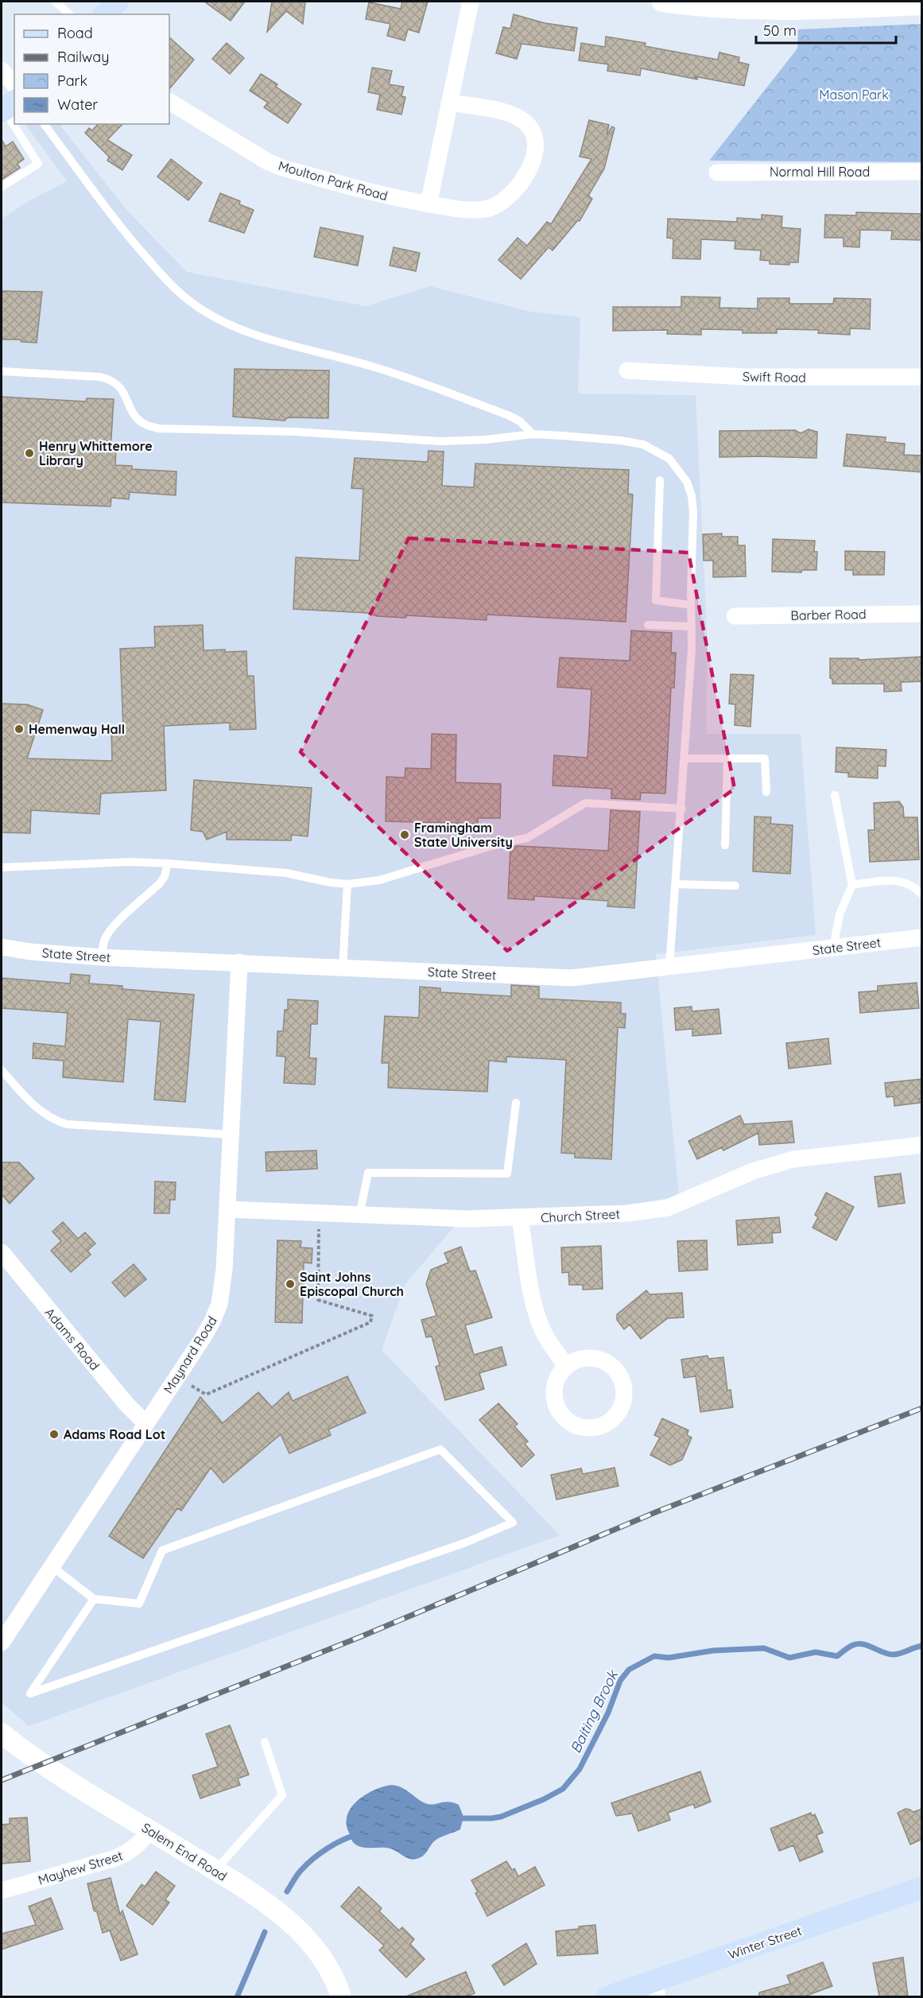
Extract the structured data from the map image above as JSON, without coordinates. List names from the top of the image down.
{
  "streets": {
    "main road": ["Winter Street"],
    "street": [
      "Normal Hill Road",
      "Moulton Park Road",
      "Swift Road",
      "Barber Road",
      "State Street",
      "Church Street",
      "Adams Road",
      "Maynard Road",
      "Salem End Road",
      "Mayhew Street"
    ]
  },
  "crossings": [
    ["State Street", "Maynard Road"],
    ["Church Street", "Maynard Road"],
    ["Adams Road", "Maynard Road"],
    ["Salem End Road", "Mayhew Street"]
  ],
  "water": ["Baiting Brook"],
  "parks": ["Mason Park"],
  "places": [
    "Henry Whittemore Library",
    "Hemenway Hall",
    "Framingham State University",
    "Saint Johns Episcopal Church",
    "Adams Road Lot"
  ],
  "legend": [
    "Road",
    "Railway",
    "Park",
    "Water"
  ],
  "scale_bar": "50 m"
}
